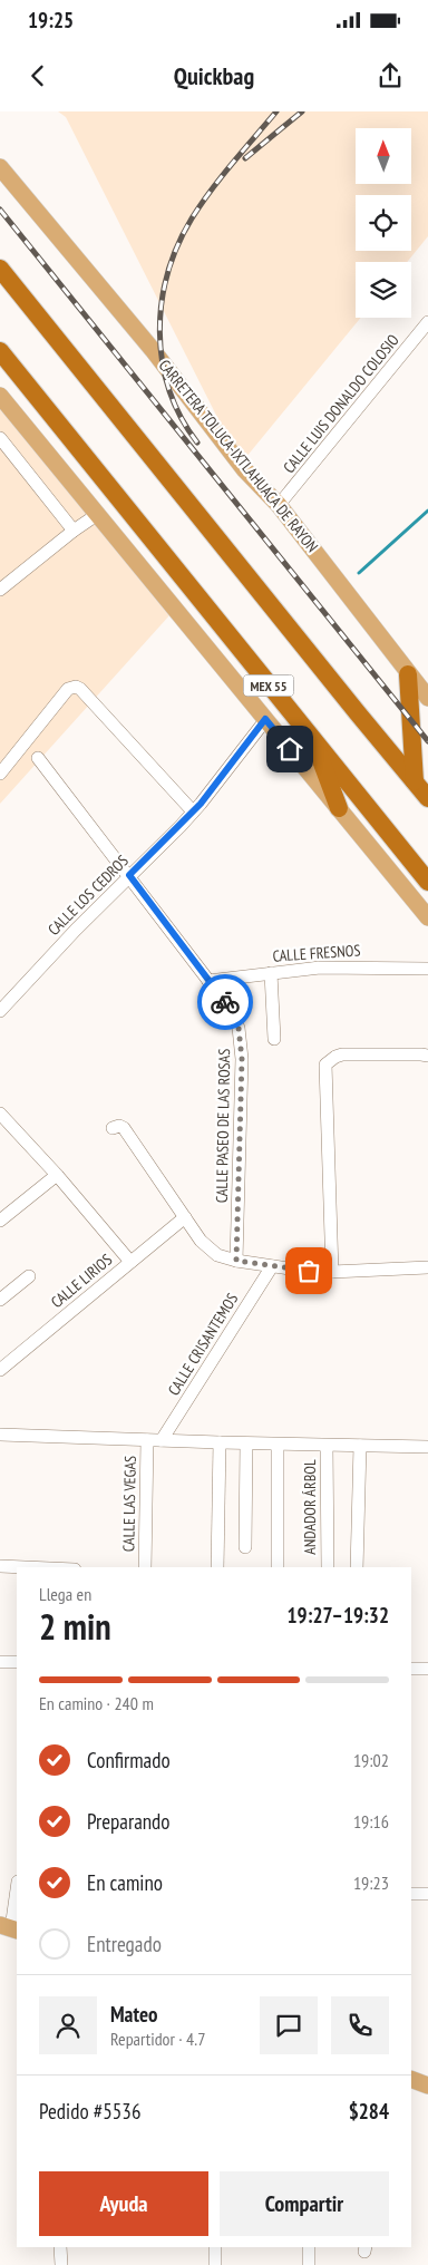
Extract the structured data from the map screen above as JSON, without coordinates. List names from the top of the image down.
{
  "streets": {
    "highway": ["MEX 55"],
    "main road": ["CARRETERA TOLUCA-IXTLAHUACA DE RAYON"],
    "street": [
      "CALLE LUIS DONALDO COLOSIO",
      "CALLE LOS CEDROS",
      "CALLE FRESNOS",
      "CALLE PASEO DE LAS ROSAS",
      "CALLE LIRIOS",
      "CALLE CRISANTEMOS",
      "CALLE LAS VEGAS",
      "ANDADOR ÁRBOL"
    ]
  },
  "crossings": [
    ["CALLE LUIS DONALDO COLOSIO", "CARRETERA TOLUCA-IXTLAHUACA DE RAYON"],
    ["CALLE LOS CEDROS", "CALLE PASEO DE LAS ROSAS"],
    ["CALLE FRESNOS", "CALLE PASEO DE LAS ROSAS"]
  ],
  "north": "top",
  "page": {
    "status": "19:25",
    "header": "Quickbag",
    "heading": ["2 min", "Llega en", "19:27–19:32"],
    "panel": [
      "Mateo",
      "Repartidor · 4.7",
      "Pedido #5536",
      "$284"
    ],
    "bar": "En camino · 240 m",
    "list": [
      ["Confirmado", "19:02"],
      ["Preparando", "19:16"],
      ["En camino", "19:23"],
      "Entregado"
    ],
    "buttons": ["Ayuda", "Compartir"]
  }
}
